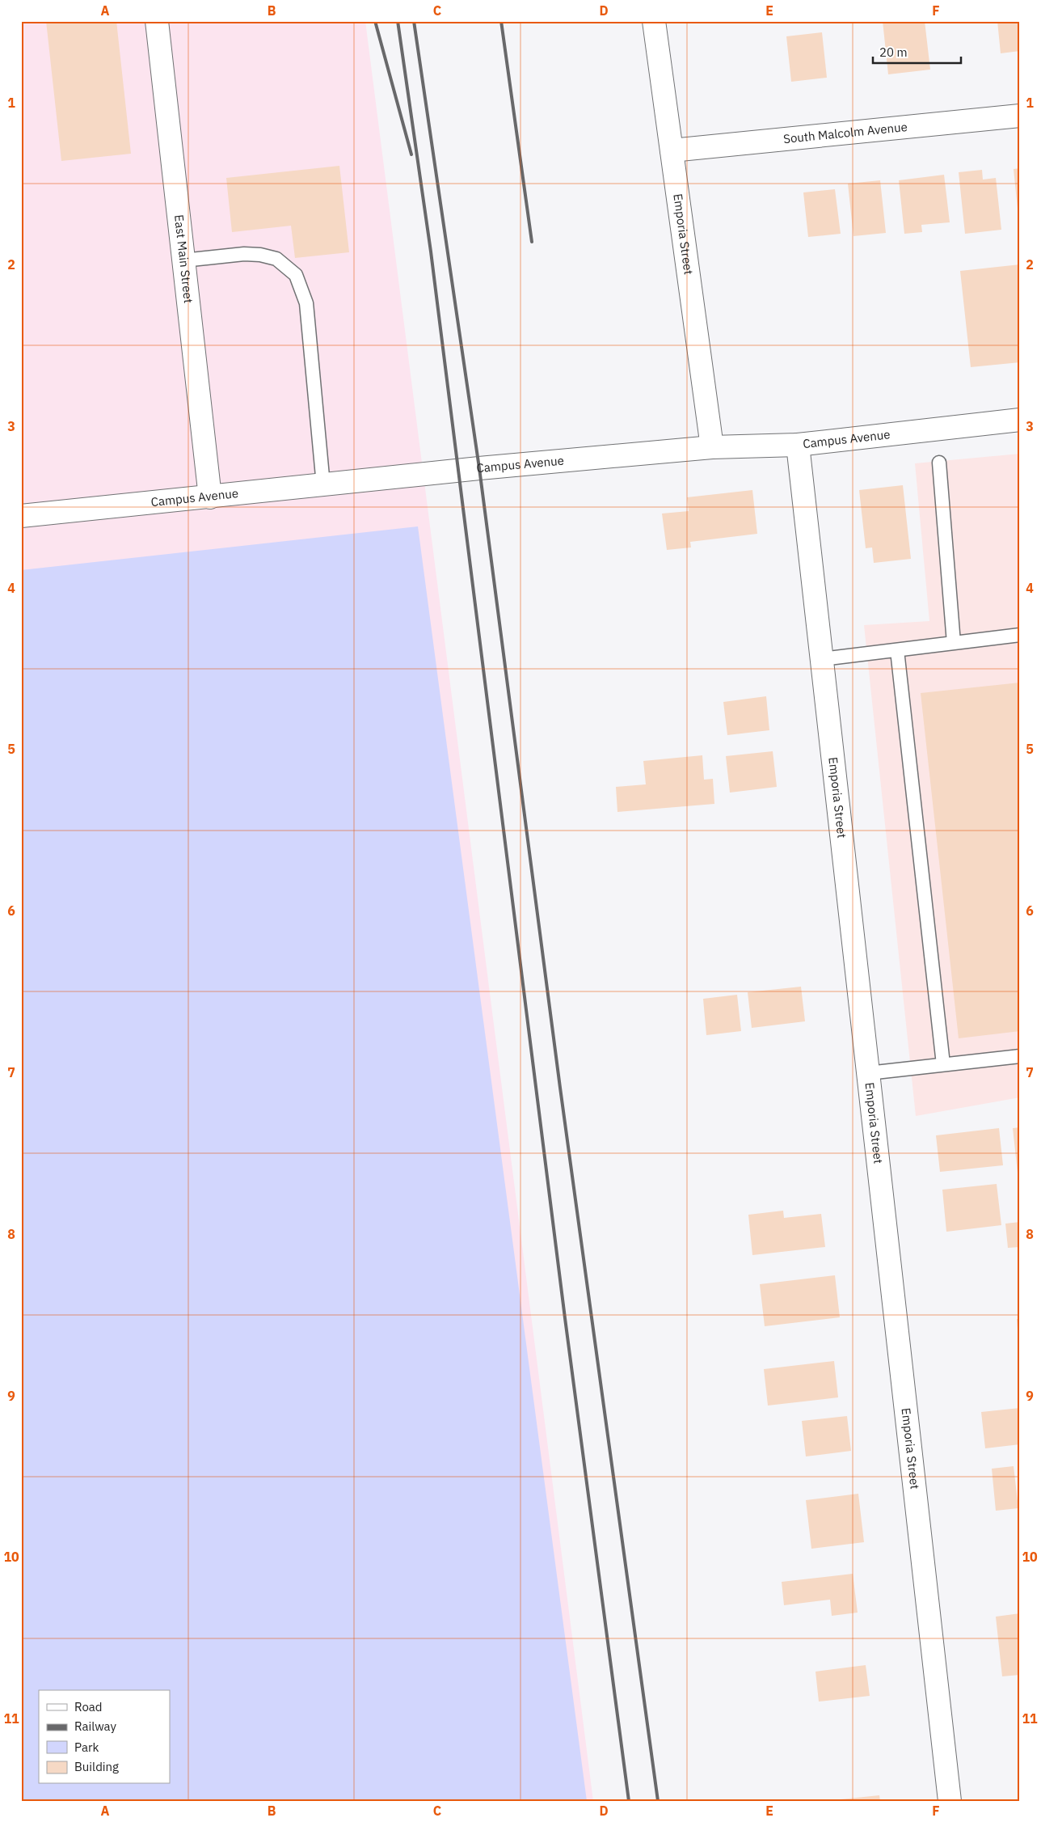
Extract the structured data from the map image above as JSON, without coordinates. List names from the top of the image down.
{
  "streets": {
    "street": [
      "South Malcolm Avenue",
      "Emporia Street",
      "East Main Street",
      "Campus Avenue"
    ]
  },
  "crossings": [
    ["South Malcolm Avenue", "Emporia Street"],
    ["Emporia Street", "Campus Avenue"],
    ["East Main Street", "Campus Avenue"]
  ],
  "legend": [
    "Road",
    "Railway",
    "Park",
    "Building"
  ],
  "scale_bar": "20 m",
  "grid": {
    "columns": [
      "A",
      "B",
      "C",
      "D",
      "E",
      "F"
    ],
    "rows": [
      "1",
      "2",
      "3",
      "4",
      "5",
      "6",
      "7",
      "8",
      "9",
      "10",
      "11"
    ]
  }
}
